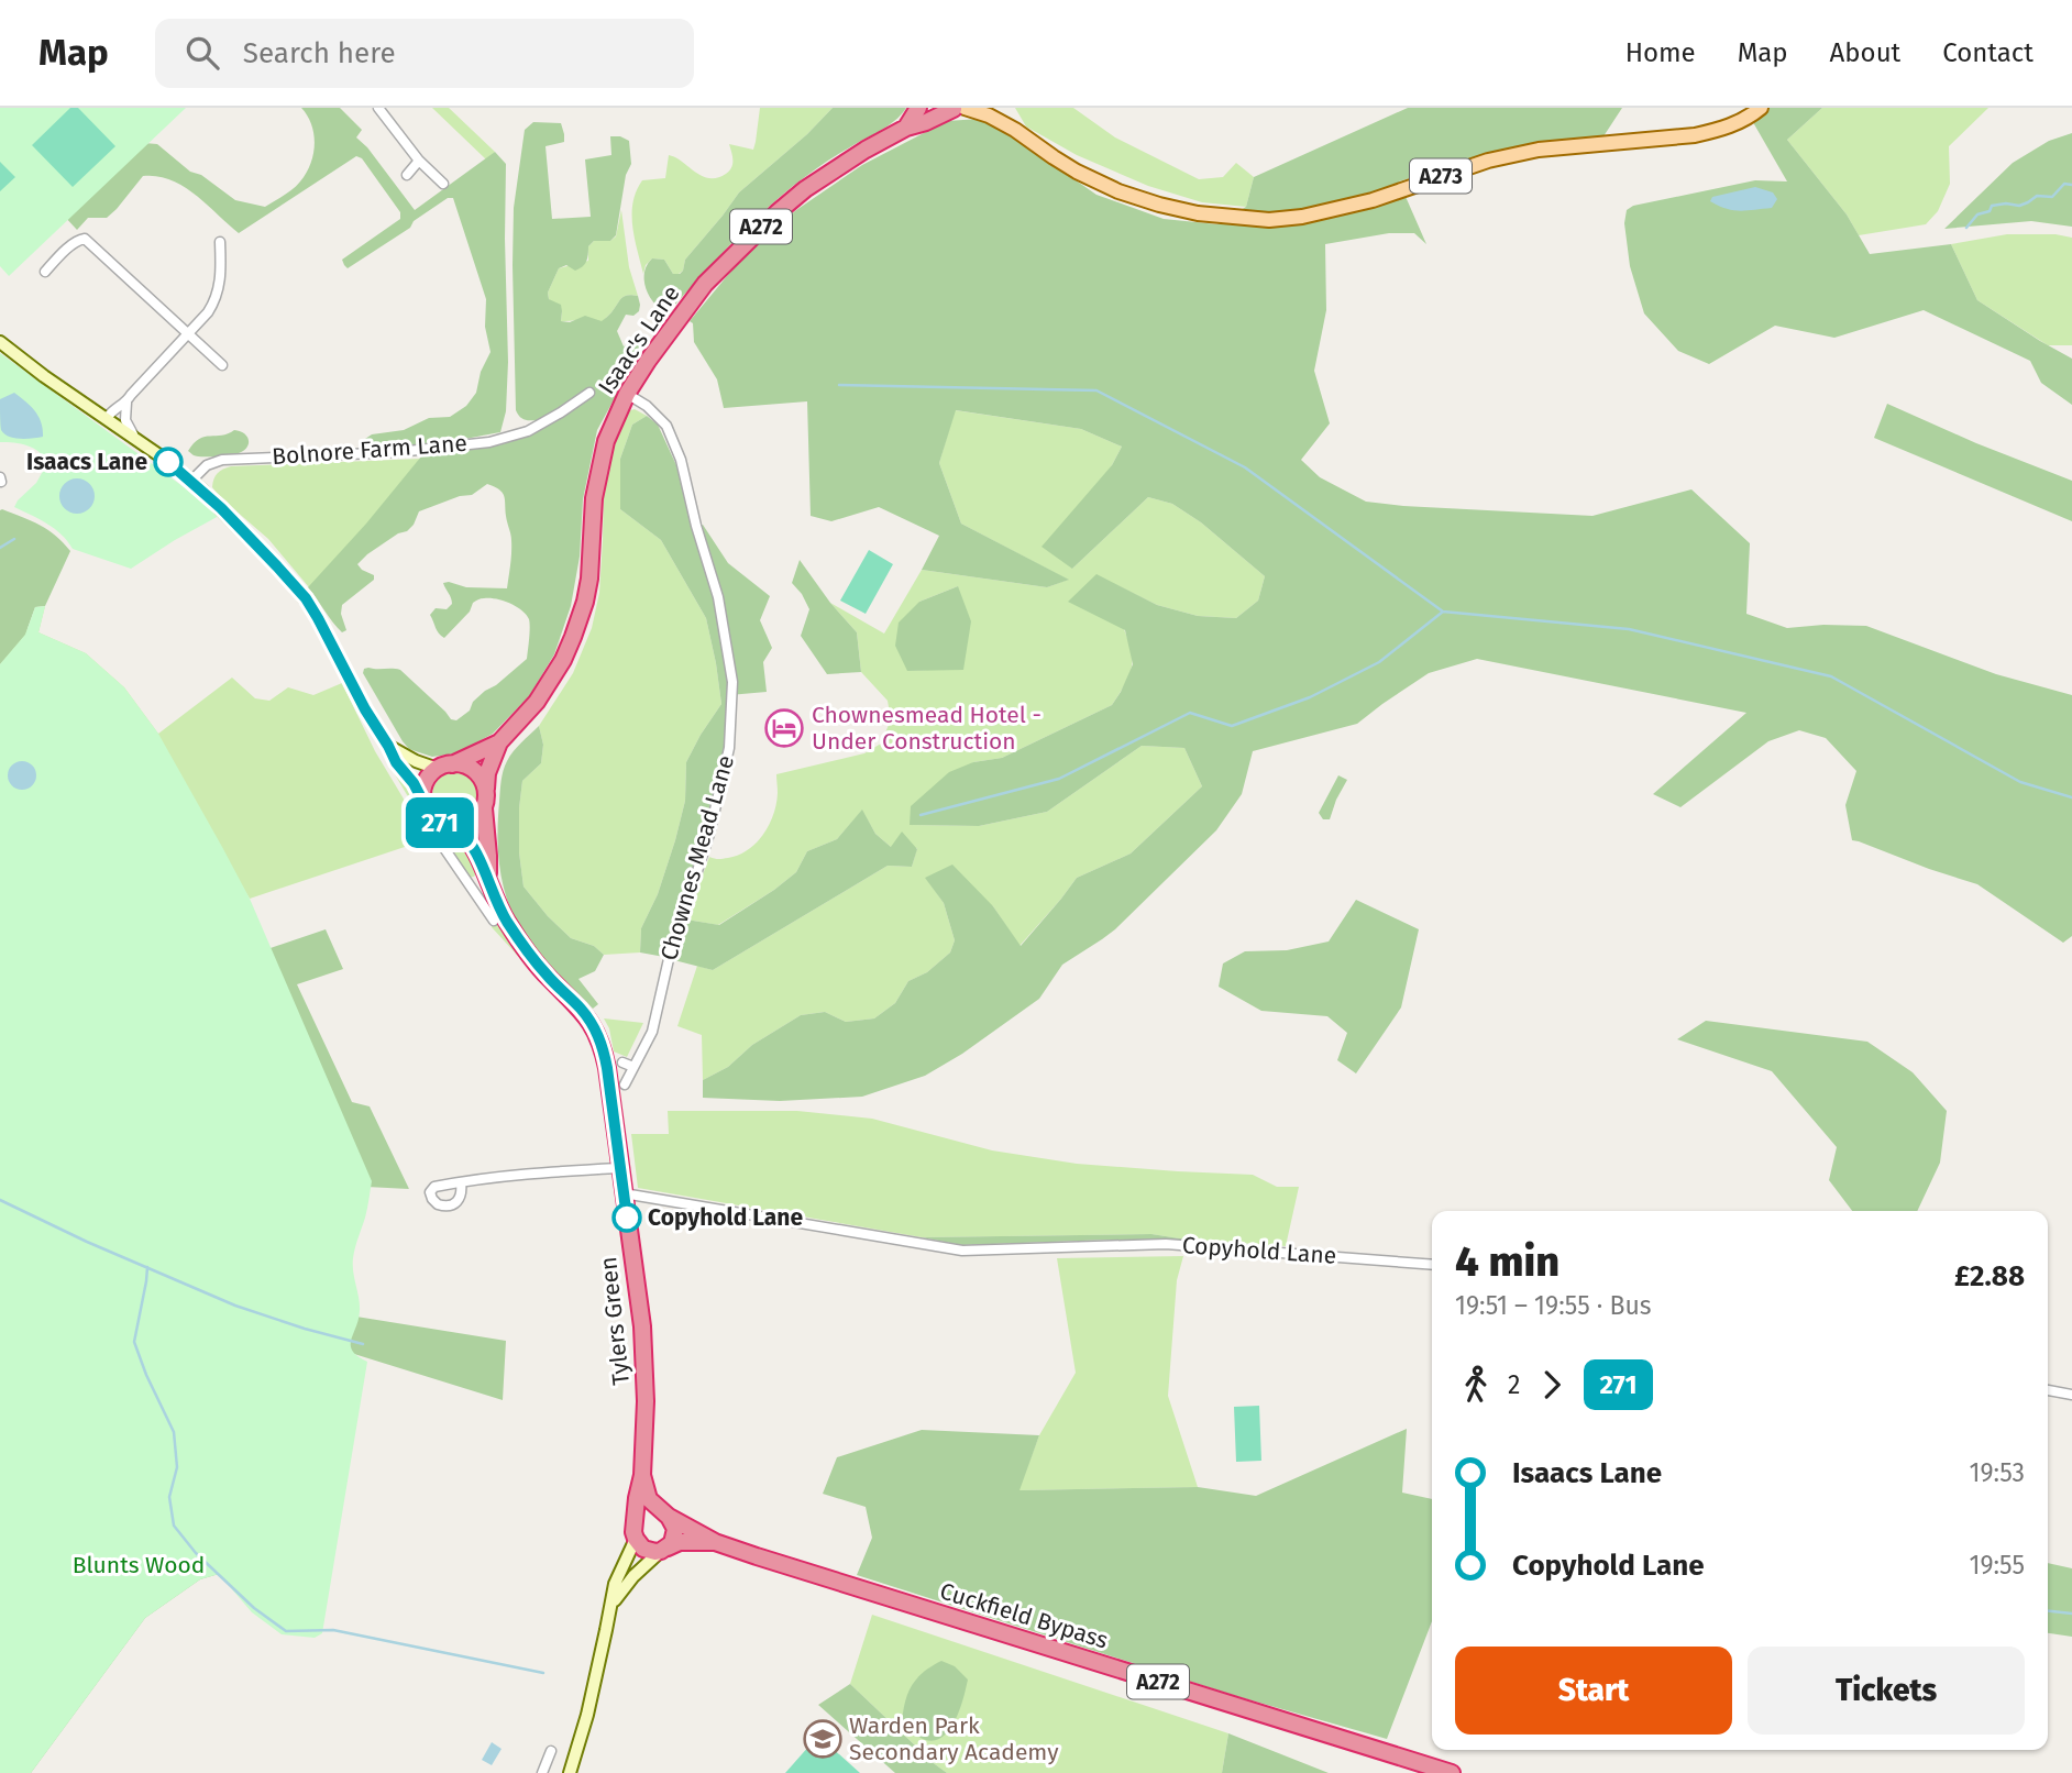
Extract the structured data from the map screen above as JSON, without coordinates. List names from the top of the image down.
{
  "streets": {
    "highway": [
      "A272",
      "Isaac's Lane",
      "Tylers Green",
      "Cuckfield Bypass"
    ],
    "main road": ["A273"],
    "street": ["Bolnore Farm Lane", "Chownes Mead Lane", "Copyhold Lane"]
  },
  "crossings": [
    ["Isaac's Lane", "Chownes Mead Lane"],
    ["Isaac's Lane", "Tylers Green"],
    ["Copyhold Lane", "Tylers Green"],
    ["Tylers Green", "Cuckfield Bypass"]
  ],
  "parks": ["Blunts Wood"],
  "places": {
    "other": ["Isaacs Lane", "Copyhold Lane"],
    "hotel": ["Chownesmead Hotel - Under Construction"],
    "school or university": ["Warden Park Secondary Academy"]
  },
  "lines": ["bus line 271"],
  "page": {
    "header": "Map",
    "search": "Search here",
    "nav": [
      "Home",
      "Map",
      "About",
      "Contact"
    ],
    "on_map": "271",
    "heading": ["4 min", "19:51 – 19:55 · Bus", "£2.88"],
    "legs": ["2", "271"],
    "list": [
      {
        "name": "Isaacs Lane",
        "value": "19:53"
      },
      {
        "name": "Copyhold Lane",
        "value": "19:55"
      }
    ],
    "buttons": ["Start", "Tickets"]
  }
}
